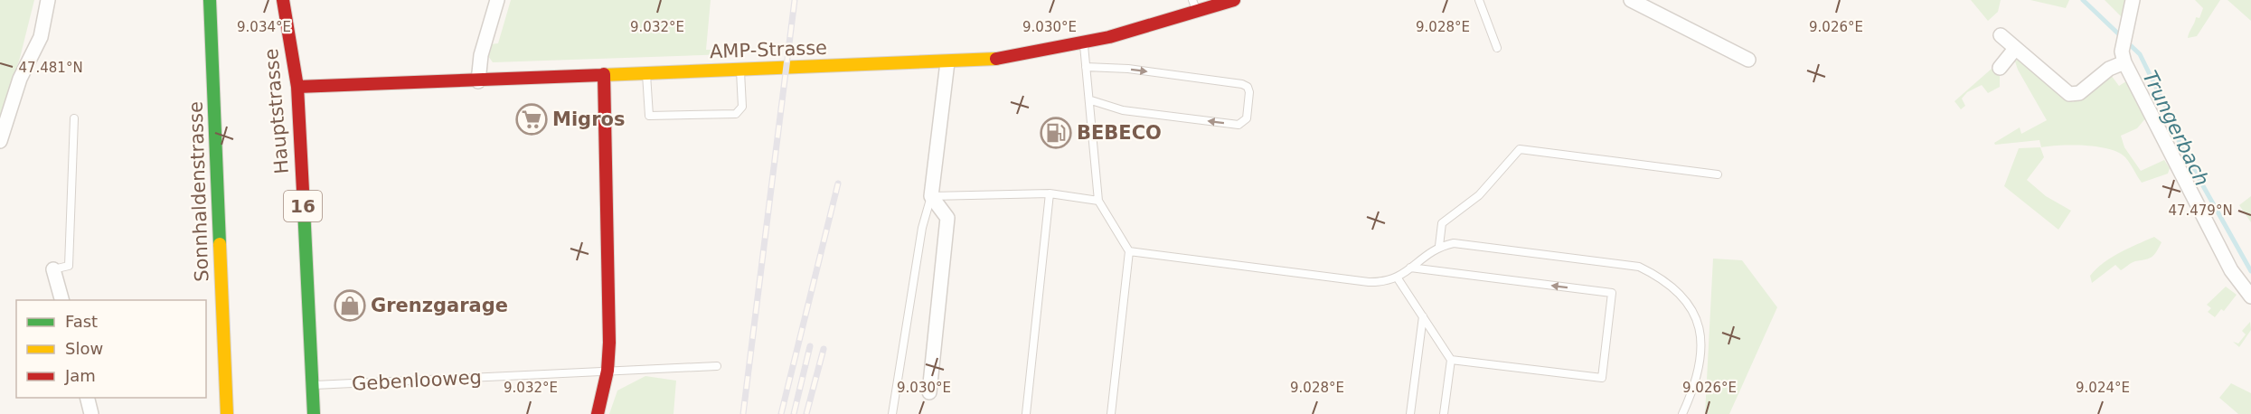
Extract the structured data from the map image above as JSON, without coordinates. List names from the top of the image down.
{
  "streets": {
    "street": [
      "AMP-Strasse",
      "Hauptstrasse",
      "Sonnhaldenstrasse",
      "16"
    ],
    "lane": ["Gebenlooweg"]
  },
  "crossings": [
    ["AMP-Strasse", "Hauptstrasse"],
    ["Hauptstrasse", "Gebenlooweg"]
  ],
  "water": ["Trungerbach"],
  "places": {
    "supermarket": ["Migros"],
    "fuel station": ["BEBECO"],
    "shop": ["Grenzgarage"]
  },
  "legend": ["Fast", "Slow", "Jam"],
  "coordinates": [
    "9.034°E",
    "9.032°E",
    "9.030°E",
    "9.028°E",
    "9.026°E",
    "47.481°N",
    "47.479°N",
    "9.024°E"
  ]
}
